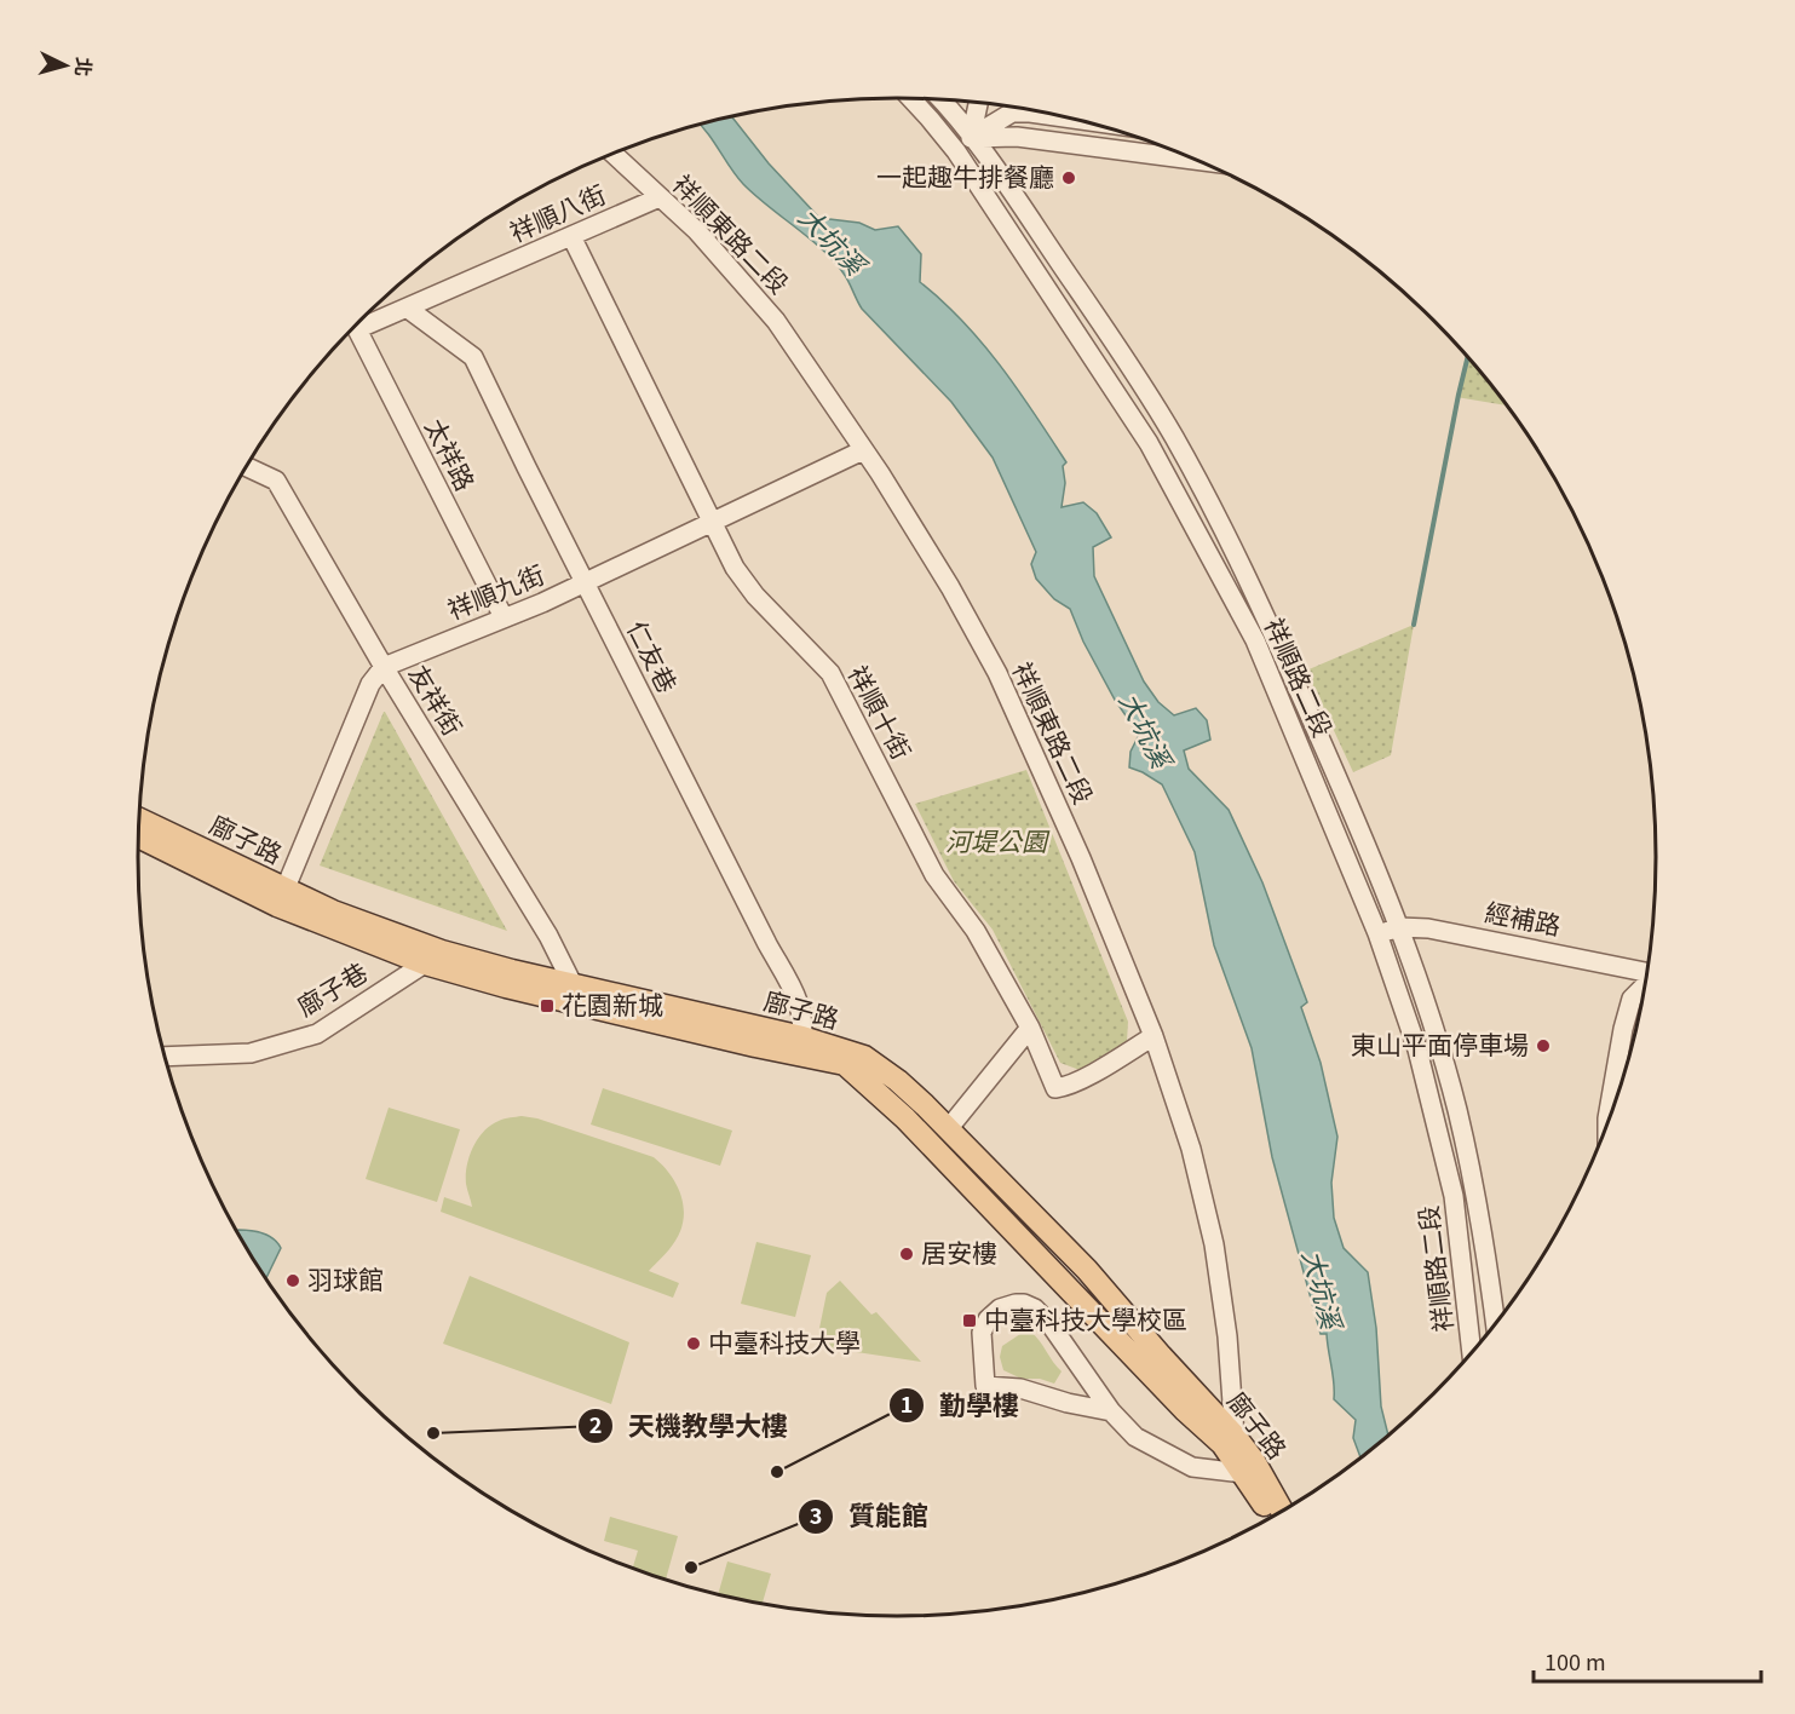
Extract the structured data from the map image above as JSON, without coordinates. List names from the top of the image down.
{
  "streets": {
    "main road": ["廍子路"],
    "street": [
      "祥順八街",
      "祥順東路二段",
      "太祥路",
      "祥順九街",
      "仁友巷",
      "祥順路二段",
      "友祥街",
      "祥順十街",
      "經補路",
      "廍子巷"
    ]
  },
  "crossings": [
    ["祥順八街", "祥順東路二段"],
    ["祥順八街", "仁友巷"],
    ["祥順八街", "祥順十街"],
    ["祥順東路二段", "祥順九街"],
    ["祥順東路二段", "祥順十街"],
    ["祥順東路二段", "廍子路"],
    ["太祥路", "祥順九街"],
    ["祥順九街", "仁友巷"],
    ["祥順九街", "友祥街"],
    ["祥順九街", "祥順十街"],
    ["仁友巷", "廍子路"],
    ["祥順路二段", "經補路"],
    ["友祥街", "廍子路"],
    ["廍子路", "廍子巷"]
  ],
  "water": ["大坑溪"],
  "parks": ["河堤公園"],
  "places": {
    "other": [
      "一起趣牛排餐廳",
      "東山平面停車場",
      "居安樓",
      "羽球館",
      "中臺科技大學",
      "天機教學大樓",
      "勤學樓",
      "質能館"
    ],
    "transit": ["花園新城", "中臺科技大學校區"]
  },
  "scale_bar": "100 m",
  "north": "right"
}
